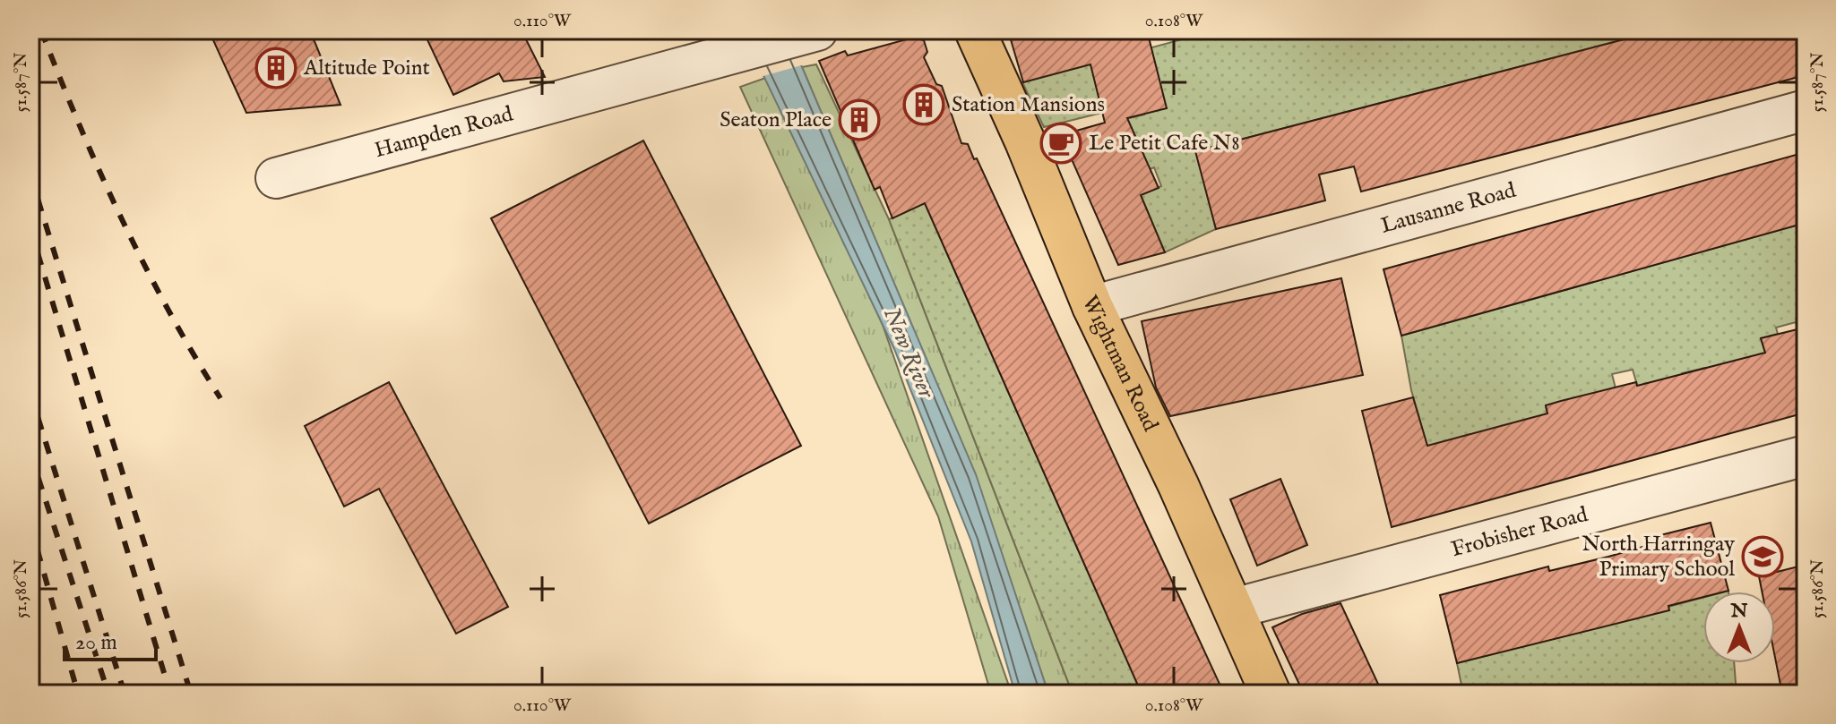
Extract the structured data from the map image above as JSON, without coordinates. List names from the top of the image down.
{
  "streets": {
    "main road": ["Wightman Road"],
    "street": ["Hampden Road", "Lausanne Road", "Frobisher Road"]
  },
  "crossings": [
    ["Lausanne Road", "Wightman Road"],
    ["Wightman Road", "Frobisher Road"]
  ],
  "water": ["New River"],
  "places": {
    "building": ["Altitude Point", "Station Mansions", "Seaton Place"],
    "cafe": ["Le Petit Cafe N8"],
    "school or university": ["North Harringay Primary School"]
  },
  "scale_bar": "20 m",
  "north": "top",
  "coordinates": [
    "0.110°W",
    "0.108°W",
    "51.587°N",
    "51.586°N"
  ]
}
